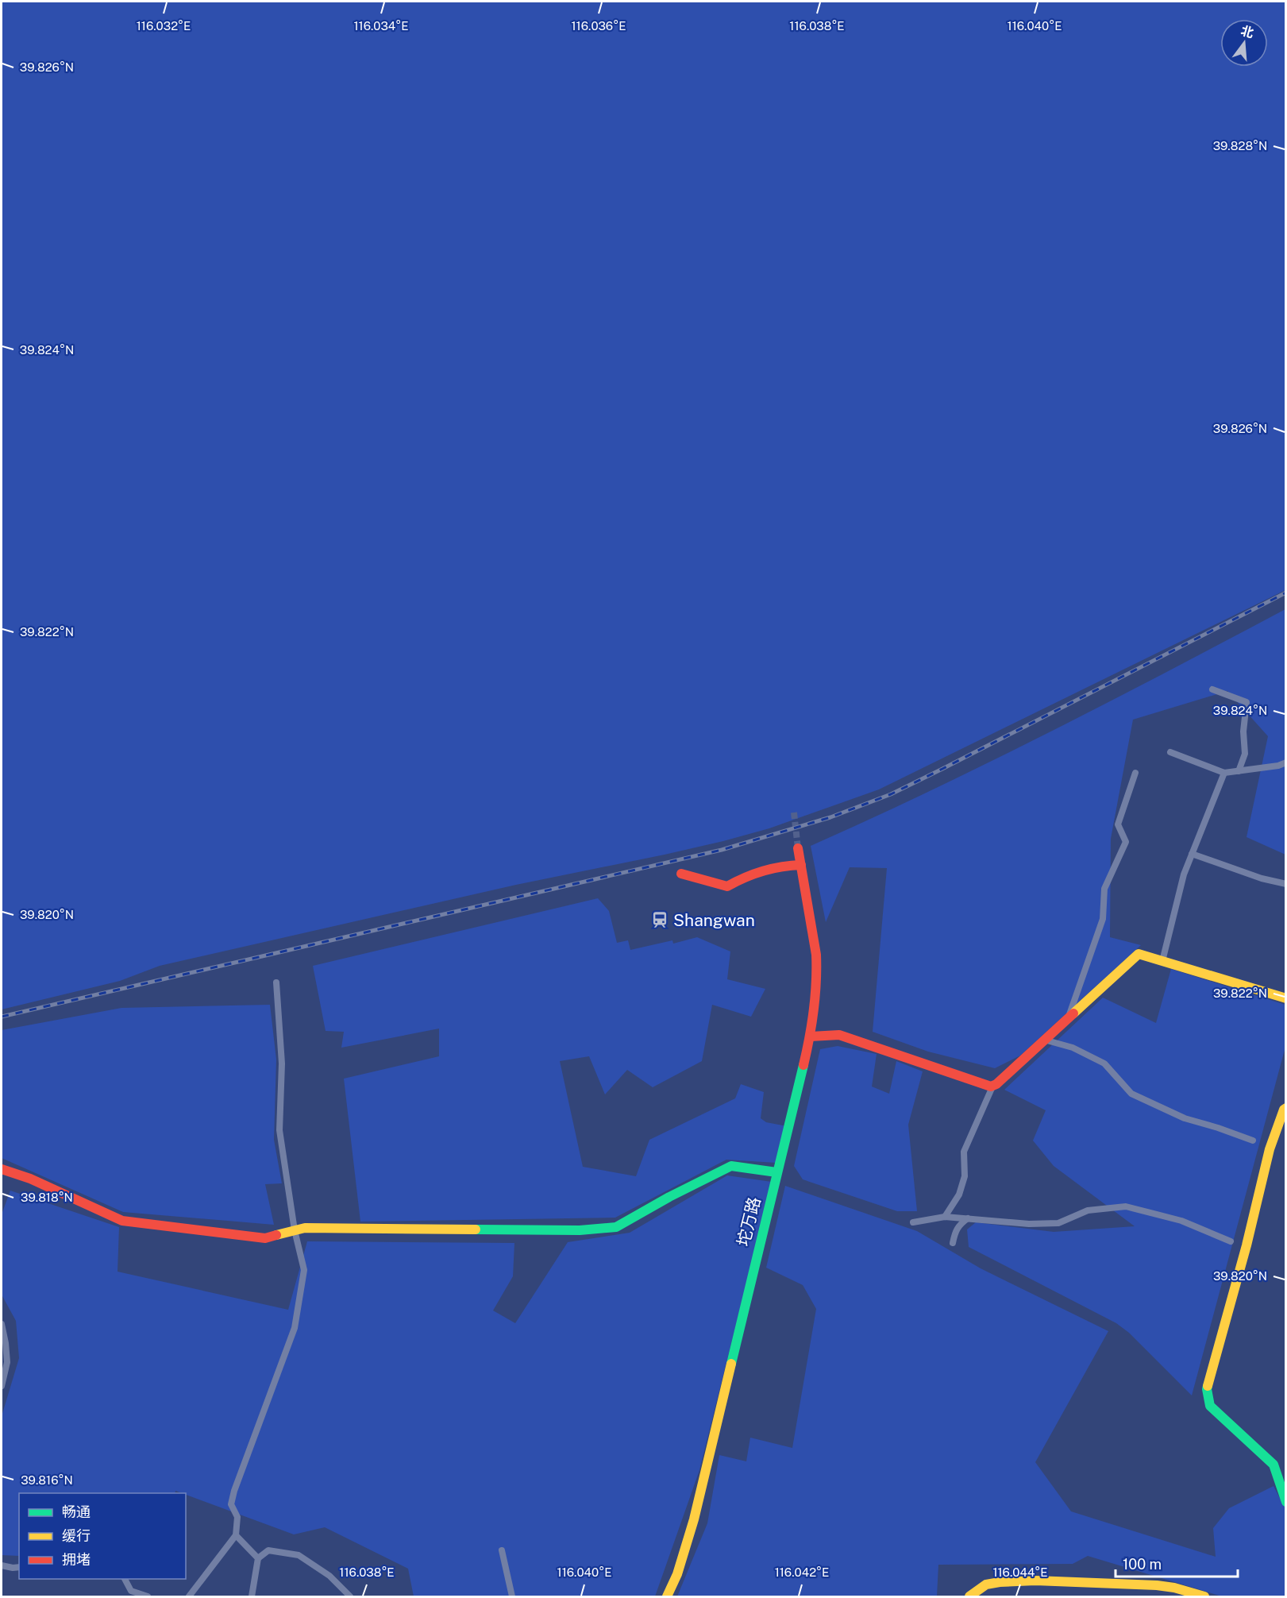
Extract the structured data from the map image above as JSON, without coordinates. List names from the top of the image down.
{
  "streets": {
    "street": ["坨万路"]
  },
  "places": {
    "station": ["Shangwan"]
  },
  "legend": ["畅通", "缓行", "拥堵"],
  "scale_bar": "100 m",
  "north": "top",
  "coordinates": [
    "116.032°E",
    "116.034°E",
    "116.036°E",
    "116.038°E",
    "116.040°E",
    "39.826°N",
    "39.828°N",
    "39.824°N",
    "39.822°N",
    "39.820°N",
    "39.818°N",
    "39.816°N",
    "116.042°E",
    "116.044°E"
  ]
}
